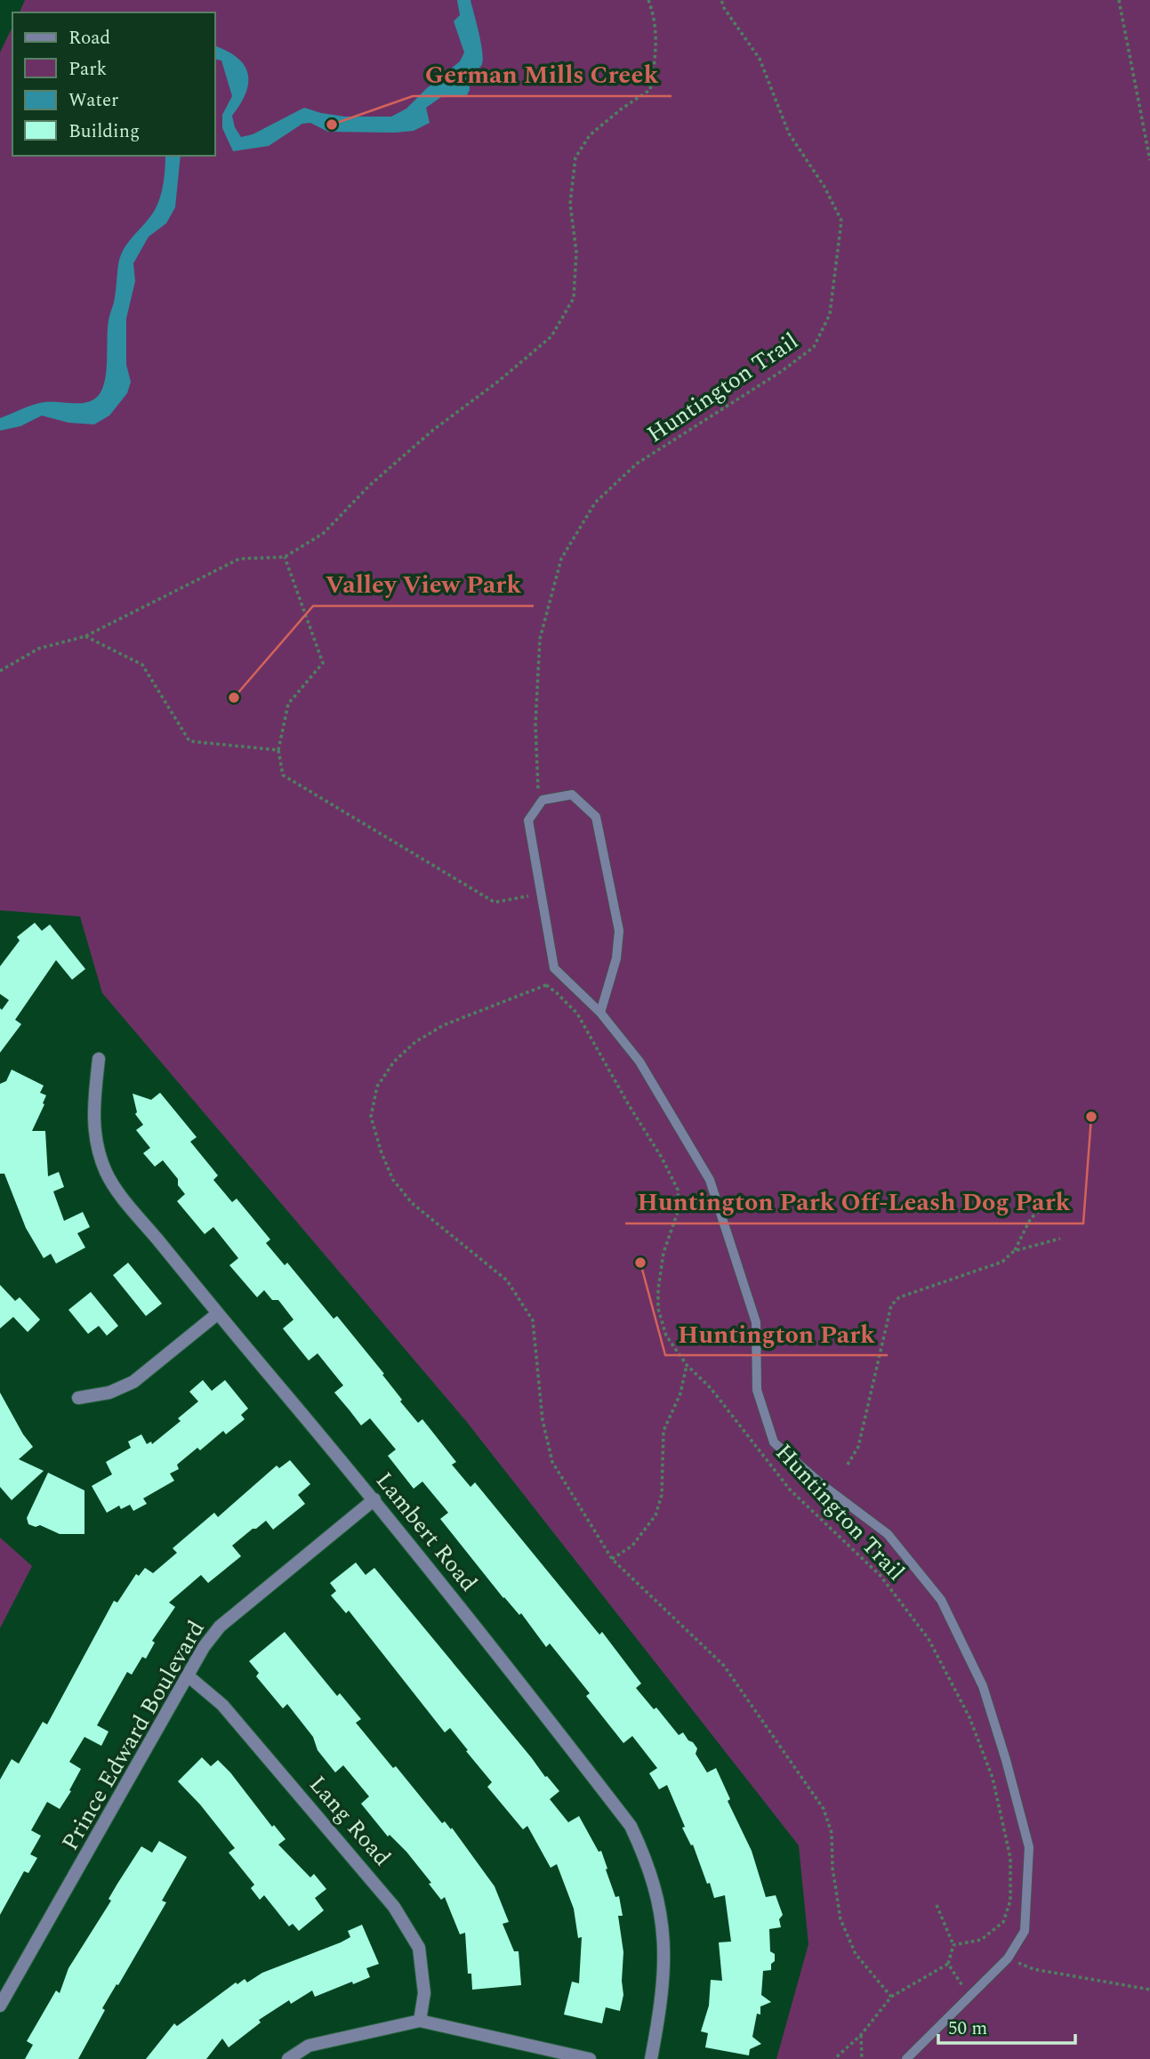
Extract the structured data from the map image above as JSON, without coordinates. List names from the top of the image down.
{
  "streets": {
    "street": ["Lambert Road", "Prince Edward Boulevard", "Lang Road"],
    "path": ["Huntington Trail"]
  },
  "crossings": [
    ["Lambert Road", "Prince Edward Boulevard"],
    ["Prince Edward Boulevard", "Lang Road"]
  ],
  "places": [
    "German Mills Creek",
    "Valley View Park",
    "Huntington Park Off-Leash Dog Park",
    "Huntington Park"
  ],
  "legend": [
    "Road",
    "Park",
    "Water",
    "Building"
  ],
  "scale_bar": "50 m"
}
